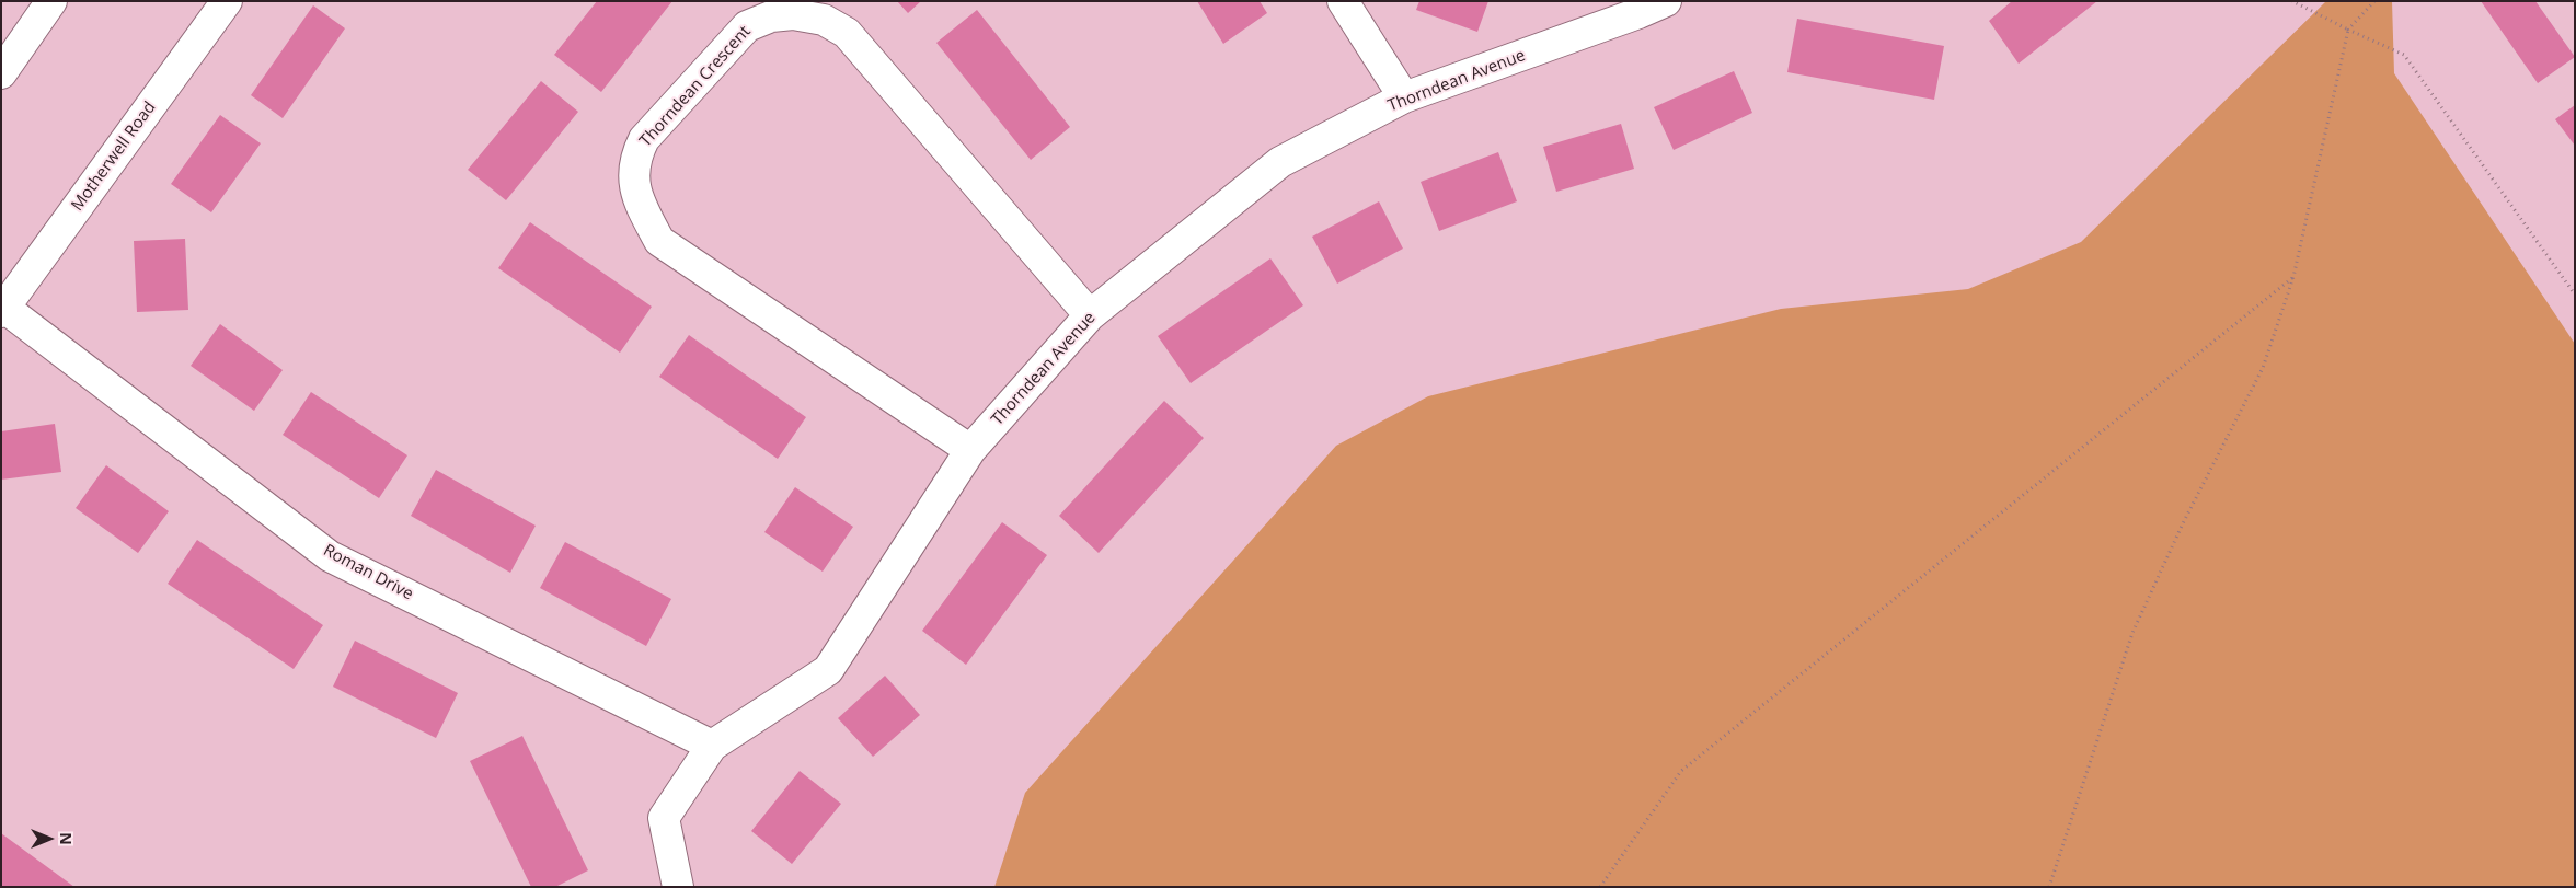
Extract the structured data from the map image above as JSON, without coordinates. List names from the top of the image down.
{
  "streets": {
    "street": [
      "Thorndean Avenue",
      "Thorndean Crescent",
      "Motherwell Road",
      "Roman Drive"
    ]
  },
  "crossings": [
    ["Thorndean Avenue", "Thorndean Crescent"],
    ["Thorndean Avenue", "Roman Drive"],
    ["Motherwell Road", "Roman Drive"]
  ],
  "north": "right"
}
